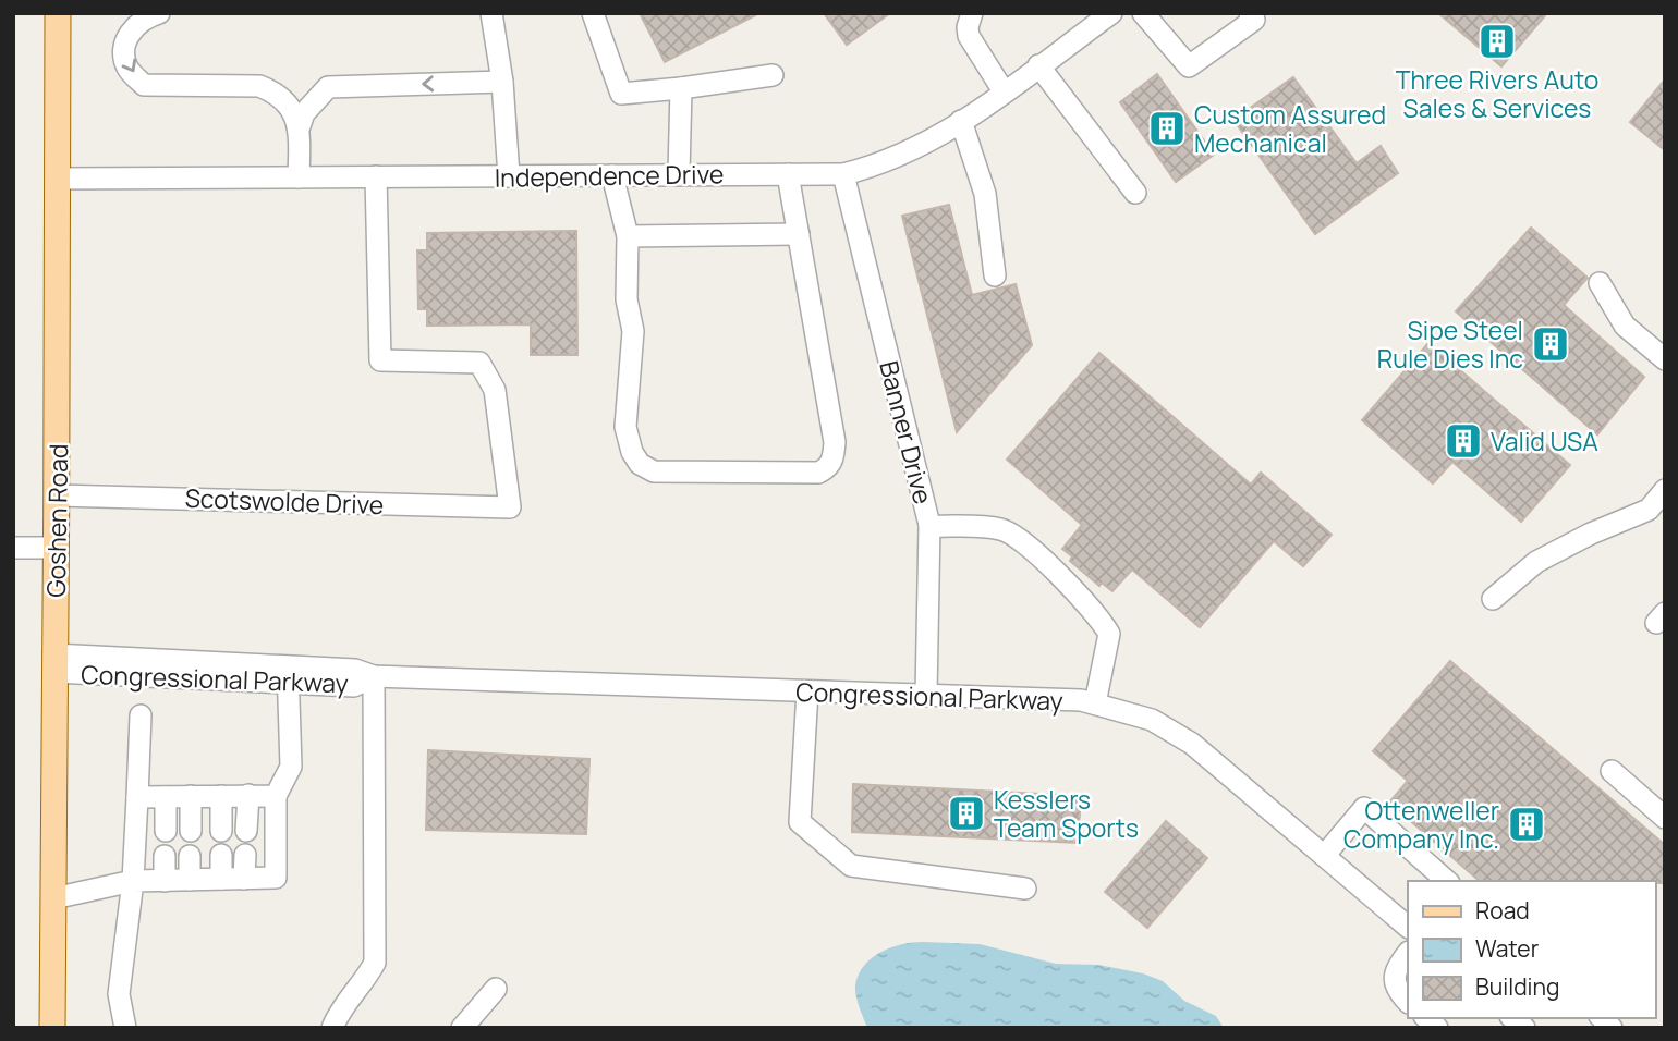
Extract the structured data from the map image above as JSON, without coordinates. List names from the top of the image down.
{
  "streets": {
    "main road": ["Goshen Road"],
    "street": [
      "Independence Drive",
      "Banner Drive",
      "Scotswolde Drive",
      "Congressional Parkway"
    ]
  },
  "crossings": [
    ["Independence Drive", "Banner Drive"],
    ["Independence Drive", "Scotswolde Drive"],
    ["Independence Drive", "Goshen Road"],
    ["Banner Drive", "Congressional Parkway"],
    ["Scotswolde Drive", "Goshen Road"],
    ["Goshen Road", "Congressional Parkway"]
  ],
  "places": {
    "building": [
      "Three Rivers Auto Sales & Services",
      "Custom Assured Mechanical",
      "Sipe Steel Rule Dies Inc",
      "Valid USA",
      "Kesslers Team Sports",
      "Ottenweller Company Inc."
    ]
  },
  "legend": ["Road", "Water", "Building"]
}
